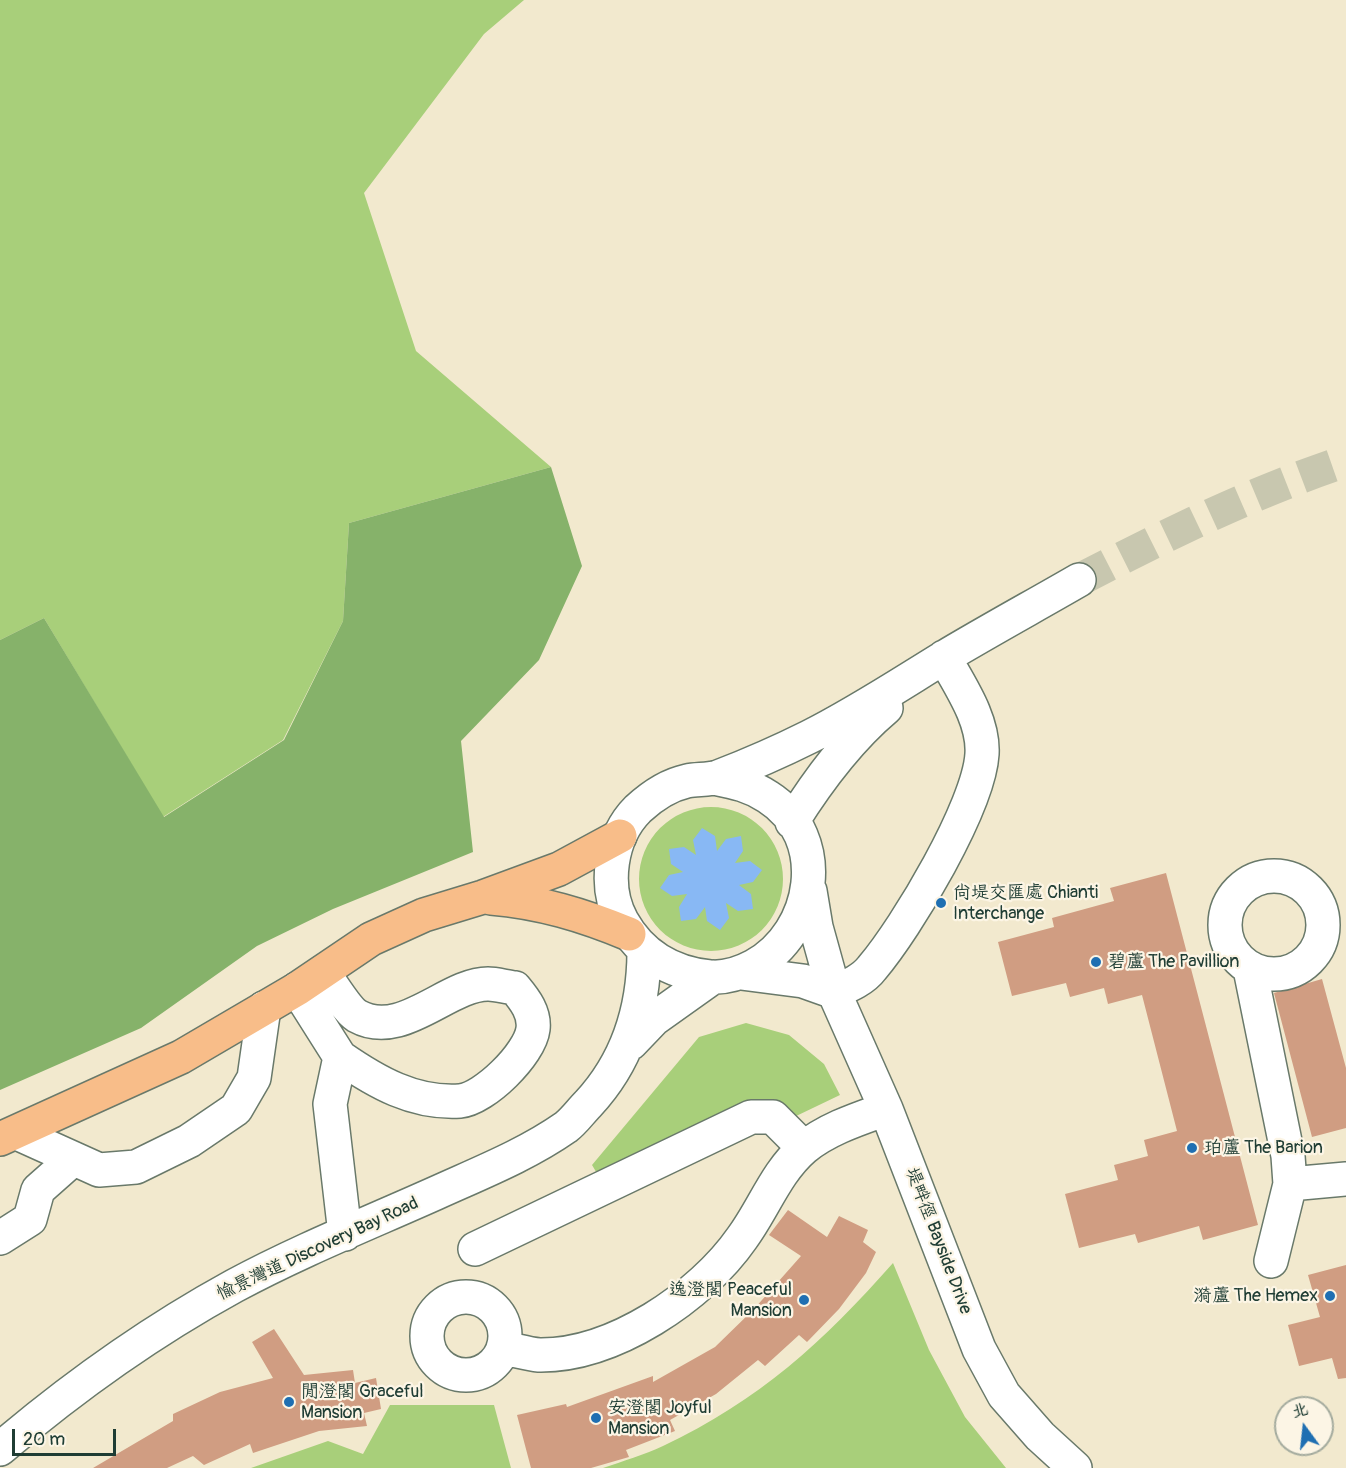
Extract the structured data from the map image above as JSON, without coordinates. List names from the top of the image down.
{
  "streets": {
    "street": ["堤畔徑 Bayside Drive", "愉景灣道 Discovery Bay Road"]
  },
  "crossings": [
    ["堤畔徑 Bayside Drive", "愉景灣道 Discovery Bay Road"]
  ],
  "places": [
    "尚堤交匯處 Chianti Interchange",
    "碧蘆 The Pavillion",
    "珀蘆 The Barion",
    "漪蘆 The Hemex",
    "逸澄閣 Peaceful Mansion",
    "閒澄閣 Graceful Mansion",
    "安澄閣 Joyful Mansion"
  ],
  "scale_bar": "20 m",
  "north": "top"
}
